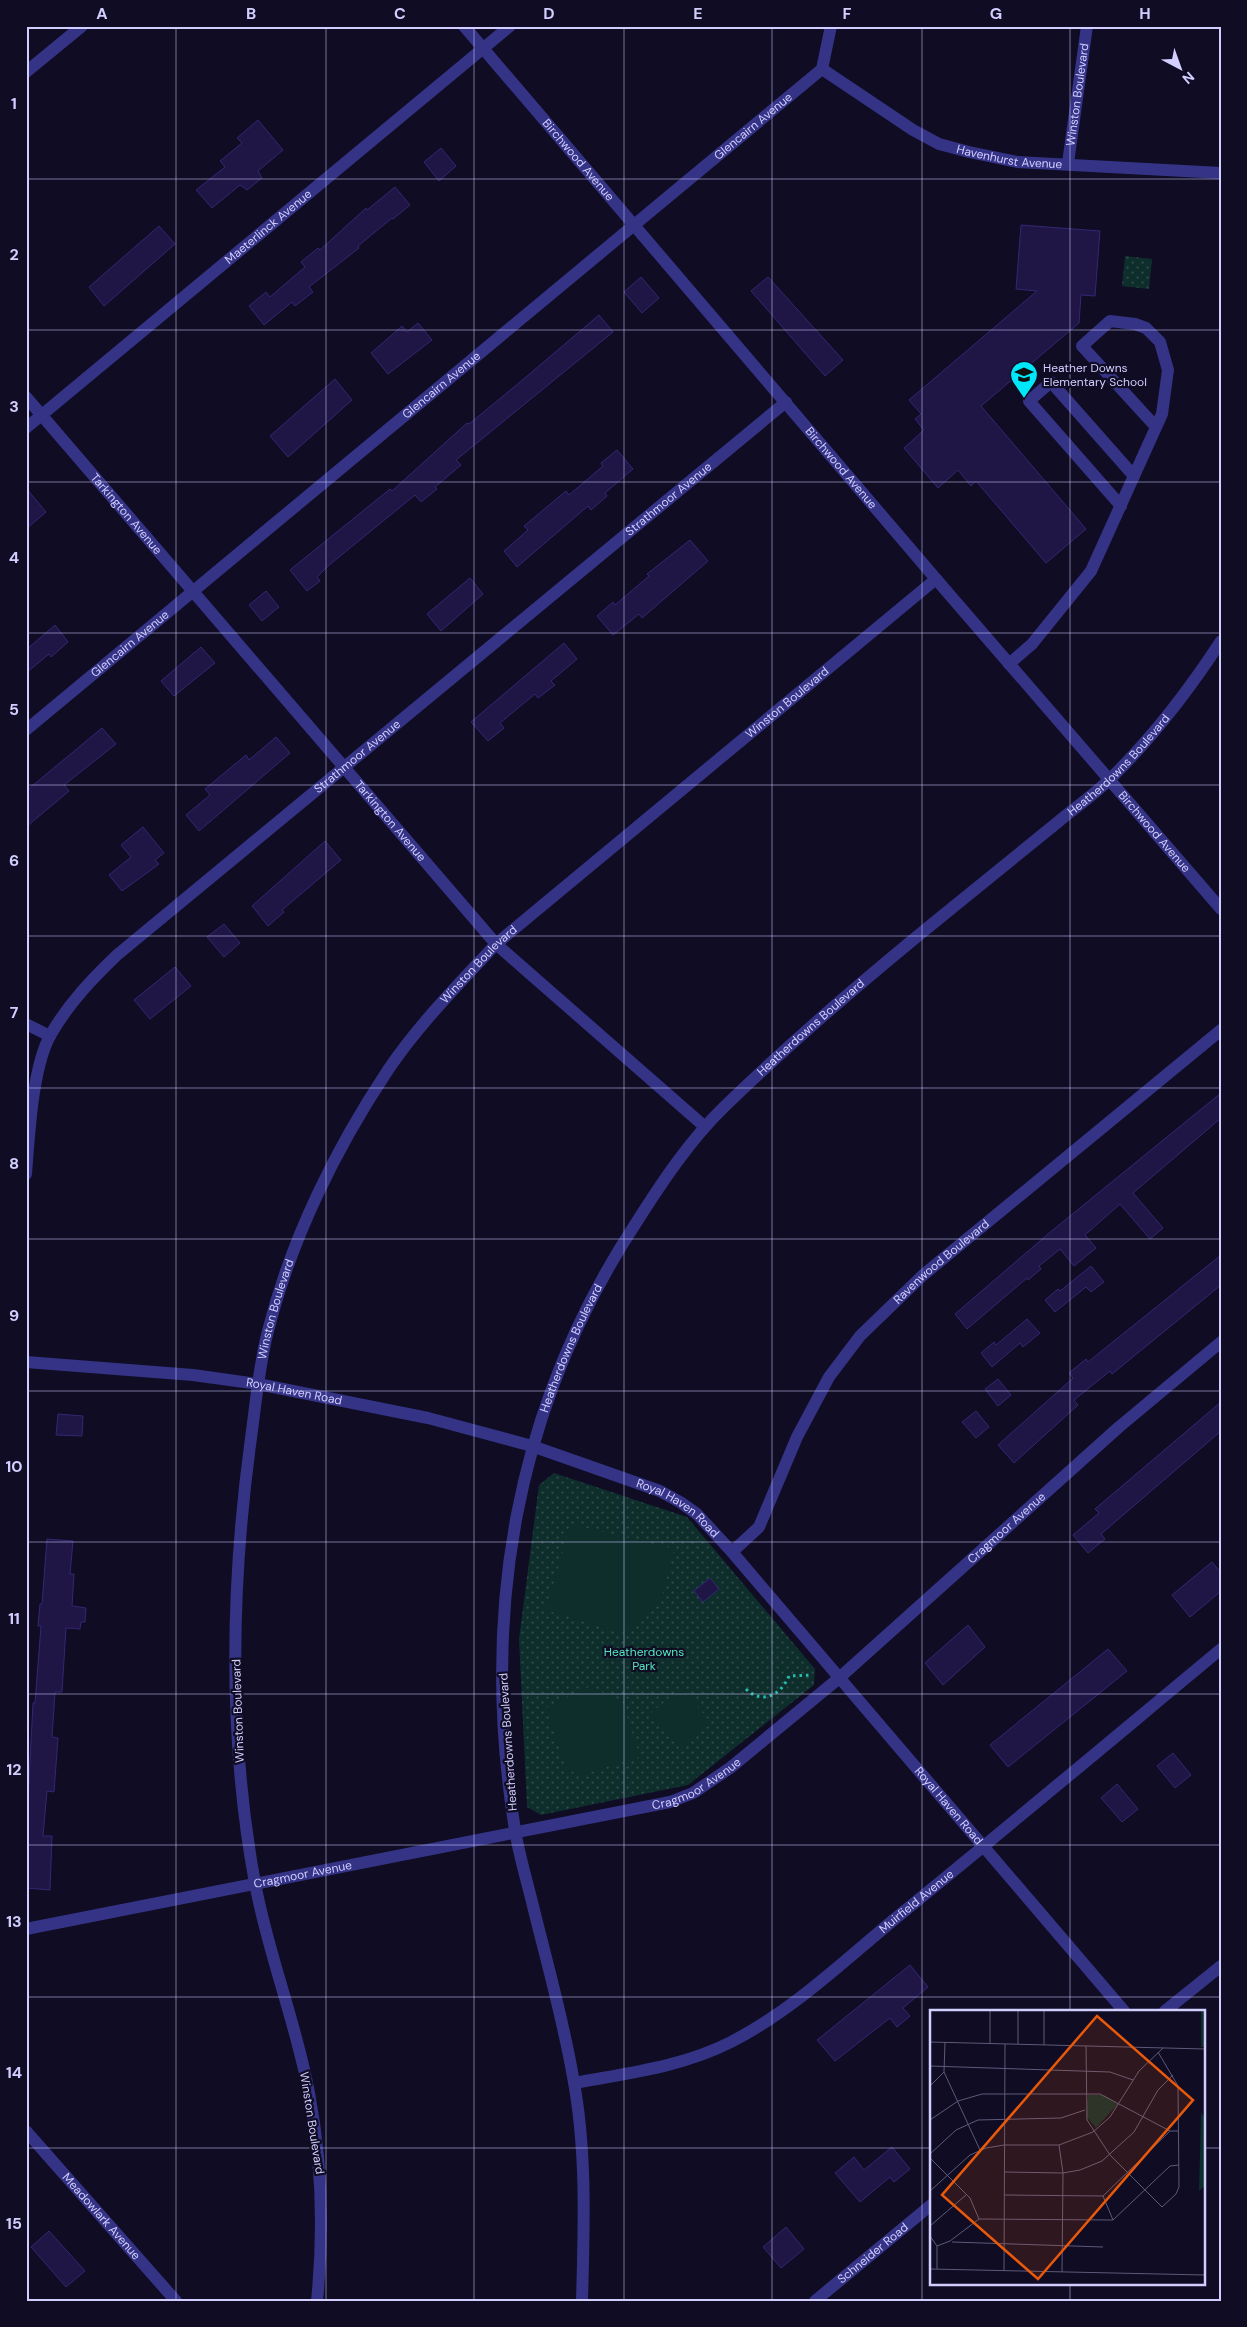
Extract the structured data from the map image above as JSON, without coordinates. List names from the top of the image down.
{
  "streets": {
    "street": [
      "Winston Boulevard",
      "Glencairn Avenue",
      "Havenhurst Avenue",
      "Birchwood Avenue",
      "Maeterlinck Avenue",
      "Strathmoor Avenue",
      "Tarkington Avenue",
      "Heatherdowns Boulevard",
      "Ravenwood Boulevard",
      "Royal Haven Road",
      "Cragmoor Avenue",
      "Muirfield Avenue",
      "Meadowlark Avenue",
      "Schneider Road"
    ]
  },
  "crossings": [
    ["Winston Boulevard", "Havenhurst Avenue"],
    ["Winston Boulevard", "Birchwood Avenue"],
    ["Winston Boulevard", "Tarkington Avenue"],
    ["Winston Boulevard", "Royal Haven Road"],
    ["Winston Boulevard", "Cragmoor Avenue"],
    ["Glencairn Avenue", "Havenhurst Avenue"],
    ["Glencairn Avenue", "Birchwood Avenue"],
    ["Glencairn Avenue", "Tarkington Avenue"],
    ["Birchwood Avenue", "Maeterlinck Avenue"],
    ["Birchwood Avenue", "Strathmoor Avenue"],
    ["Birchwood Avenue", "Heatherdowns Boulevard"],
    ["Maeterlinck Avenue", "Tarkington Avenue"],
    ["Strathmoor Avenue", "Tarkington Avenue"],
    ["Tarkington Avenue", "Heatherdowns Boulevard"],
    ["Heatherdowns Boulevard", "Royal Haven Road"],
    ["Heatherdowns Boulevard", "Cragmoor Avenue"],
    ["Heatherdowns Boulevard", "Muirfield Avenue"],
    ["Ravenwood Boulevard", "Royal Haven Road"],
    ["Royal Haven Road", "Cragmoor Avenue"],
    ["Royal Haven Road", "Muirfield Avenue"]
  ],
  "parks": ["Heatherdowns Park"],
  "places": {
    "school or university": ["Heather Downs Elementary School"]
  },
  "north": "bottom right",
  "grid": {
    "columns": [
      "A",
      "B",
      "C",
      "D",
      "E",
      "F",
      "G",
      "H"
    ],
    "rows": [
      "1",
      "2",
      "3",
      "4",
      "5",
      "6",
      "7",
      "8",
      "9",
      "10",
      "11",
      "12",
      "13",
      "14",
      "15"
    ]
  }
}
